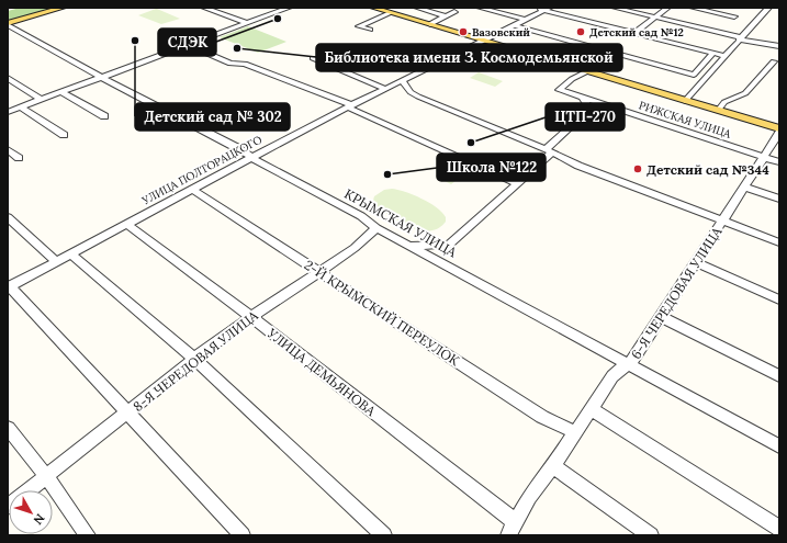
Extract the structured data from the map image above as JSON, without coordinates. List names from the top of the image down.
{
  "streets": {
    "street": [
      "РИЖСКАЯ УЛИЦА",
      "УЛИЦА ПОЛТОРАЦКОГО",
      "КРЫМСКАЯ УЛИЦА",
      "6-Я ЧЕРЕДОВАЯ УЛИЦА",
      "2-Й КРЫМСКИЙ ПЕРЕУЛОК",
      "8-Я ЧЕРЕДОВАЯ УЛИЦА",
      "УЛИЦА ДЕМЬЯНОВА"
    ]
  },
  "crossings": [
    ["РИЖСКАЯ УЛИЦА", "6-Я ЧЕРЕДОВАЯ УЛИЦА"],
    ["УЛИЦА ПОЛТОРАЦКОГО", "КРЫМСКАЯ УЛИЦА"],
    ["УЛИЦА ПОЛТОРАЦКОГО", "2-Й КРЫМСКИЙ ПЕРЕУЛОК"],
    ["УЛИЦА ПОЛТОРАЦКОГО", "УЛИЦА ДЕМЬЯНОВА"],
    ["КРЫМСКАЯ УЛИЦА", "6-Я ЧЕРЕДОВАЯ УЛИЦА"],
    ["КРЫМСКАЯ УЛИЦА", "8-Я ЧЕРЕДОВАЯ УЛИЦА"],
    ["6-Я ЧЕРЕДОВАЯ УЛИЦА", "2-Й КРЫМСКИЙ ПЕРЕУЛОК"],
    ["6-Я ЧЕРЕДОВАЯ УЛИЦА", "УЛИЦА ДЕМЬЯНОВА"],
    ["2-Й КРЫМСКИЙ ПЕРЕУЛОК", "8-Я ЧЕРЕДОВАЯ УЛИЦА"],
    ["8-Я ЧЕРЕДОВАЯ УЛИЦА", "УЛИЦА ДЕМЬЯНОВА"]
  ],
  "places": [
    "СДЭК",
    "Вазовский",
    "Детский сад №12",
    "Детский сад № 302",
    "Библиотека имени З. Космодемьянской",
    "ЦТП-270",
    "Детский сад №344",
    "Школа №122"
  ],
  "north": "bottom right"
}
